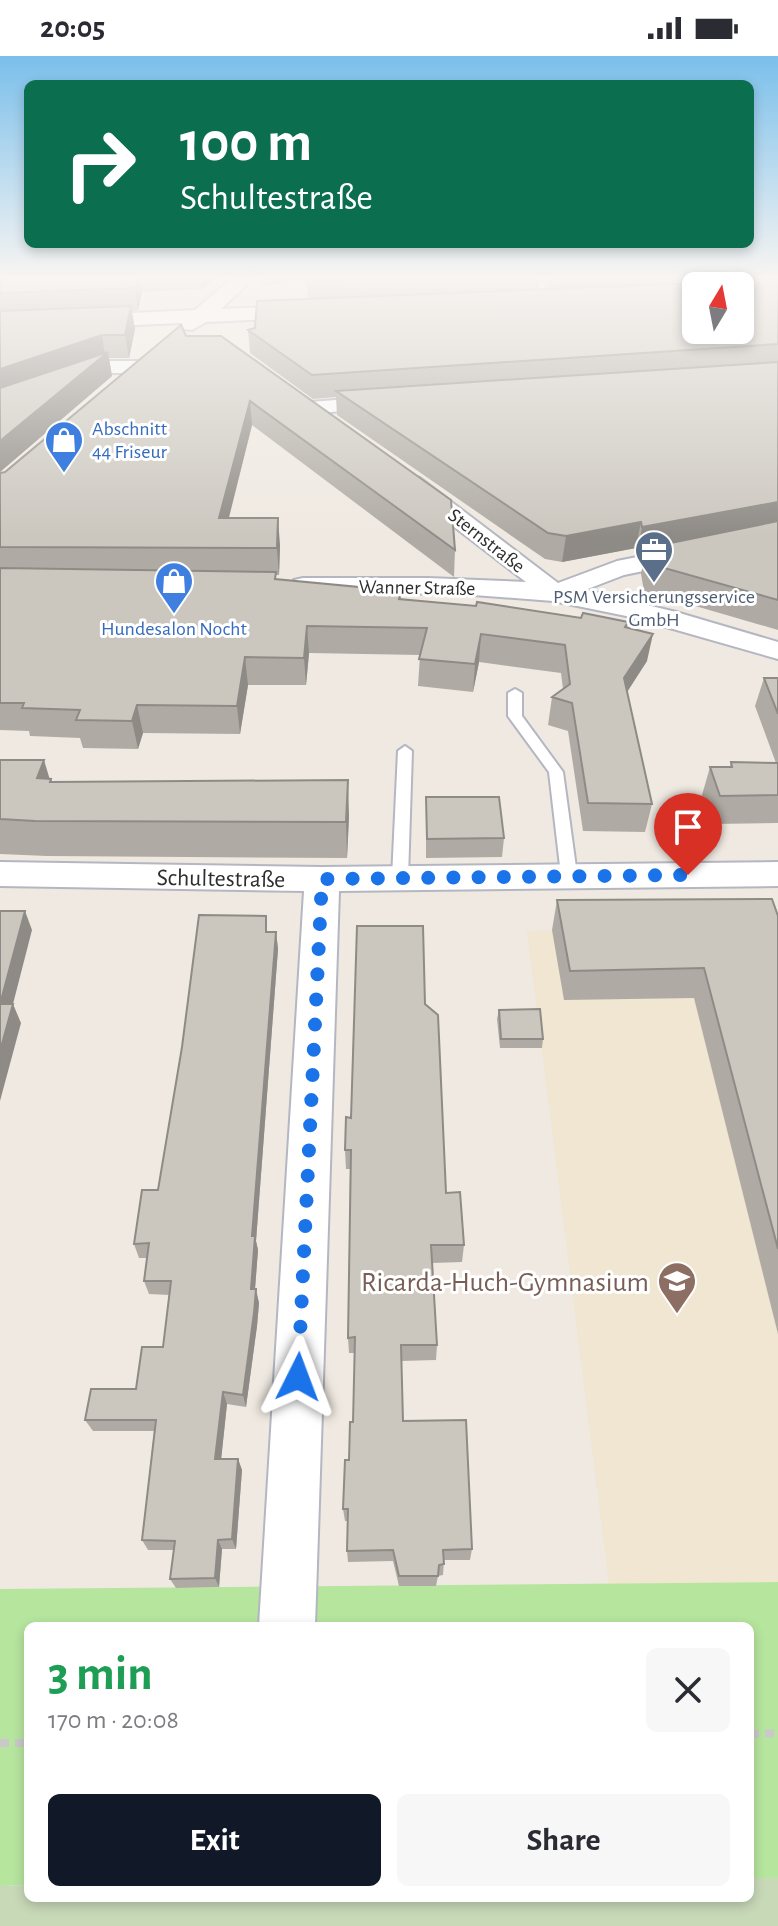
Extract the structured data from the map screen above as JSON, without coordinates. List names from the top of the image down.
{
  "streets": {
    "street": ["Sternstraße", "Wanner Straße", "Schultestraße"]
  },
  "crossings": [
    ["Sternstraße", "Wanner Straße"]
  ],
  "places": {
    "shop": ["Abschnitt 44 Friseur", "Hundesalon Nocht"],
    "office": ["PSM Versicherungsservice GmbH"],
    "school or university": ["Ricarda-Huch-Gymnasium"]
  },
  "north": "top",
  "page": {
    "status": "20:05",
    "turn": ["100 m", "Schultestraße"],
    "heading": ["3 min", "170 m · 20:08"],
    "buttons": ["Exit", "Share"]
  }
}
